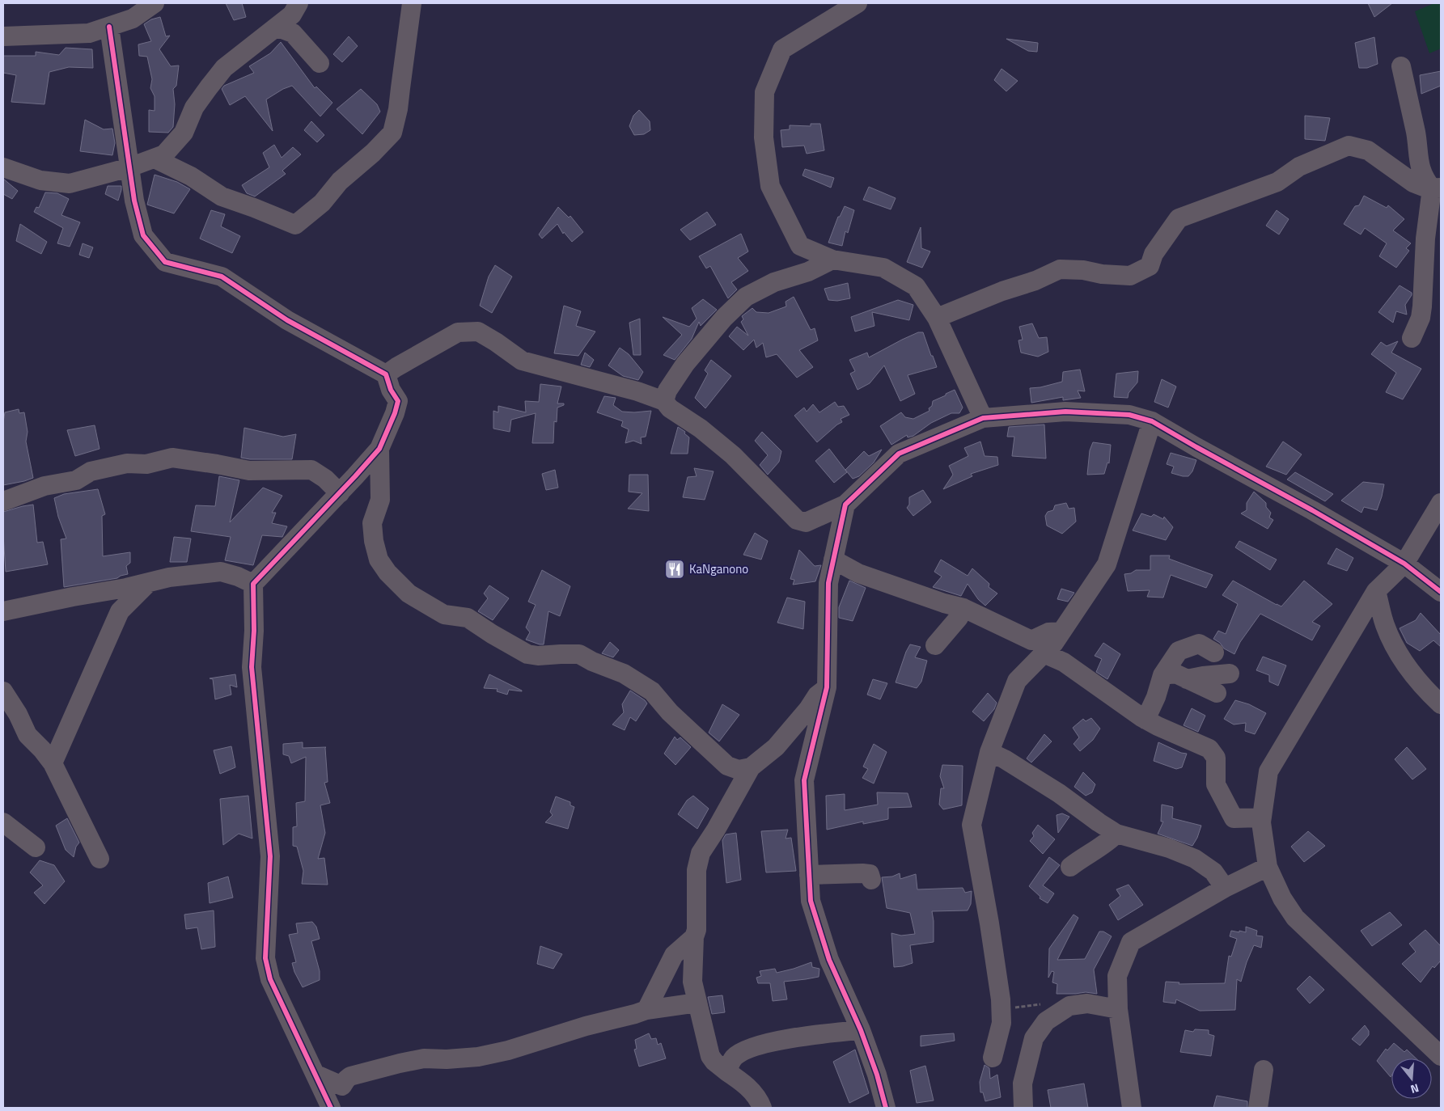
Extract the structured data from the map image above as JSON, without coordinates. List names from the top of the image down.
{
  "places": {
    "restaurant": ["KaNganono"]
  },
  "north": "bottom"
}
